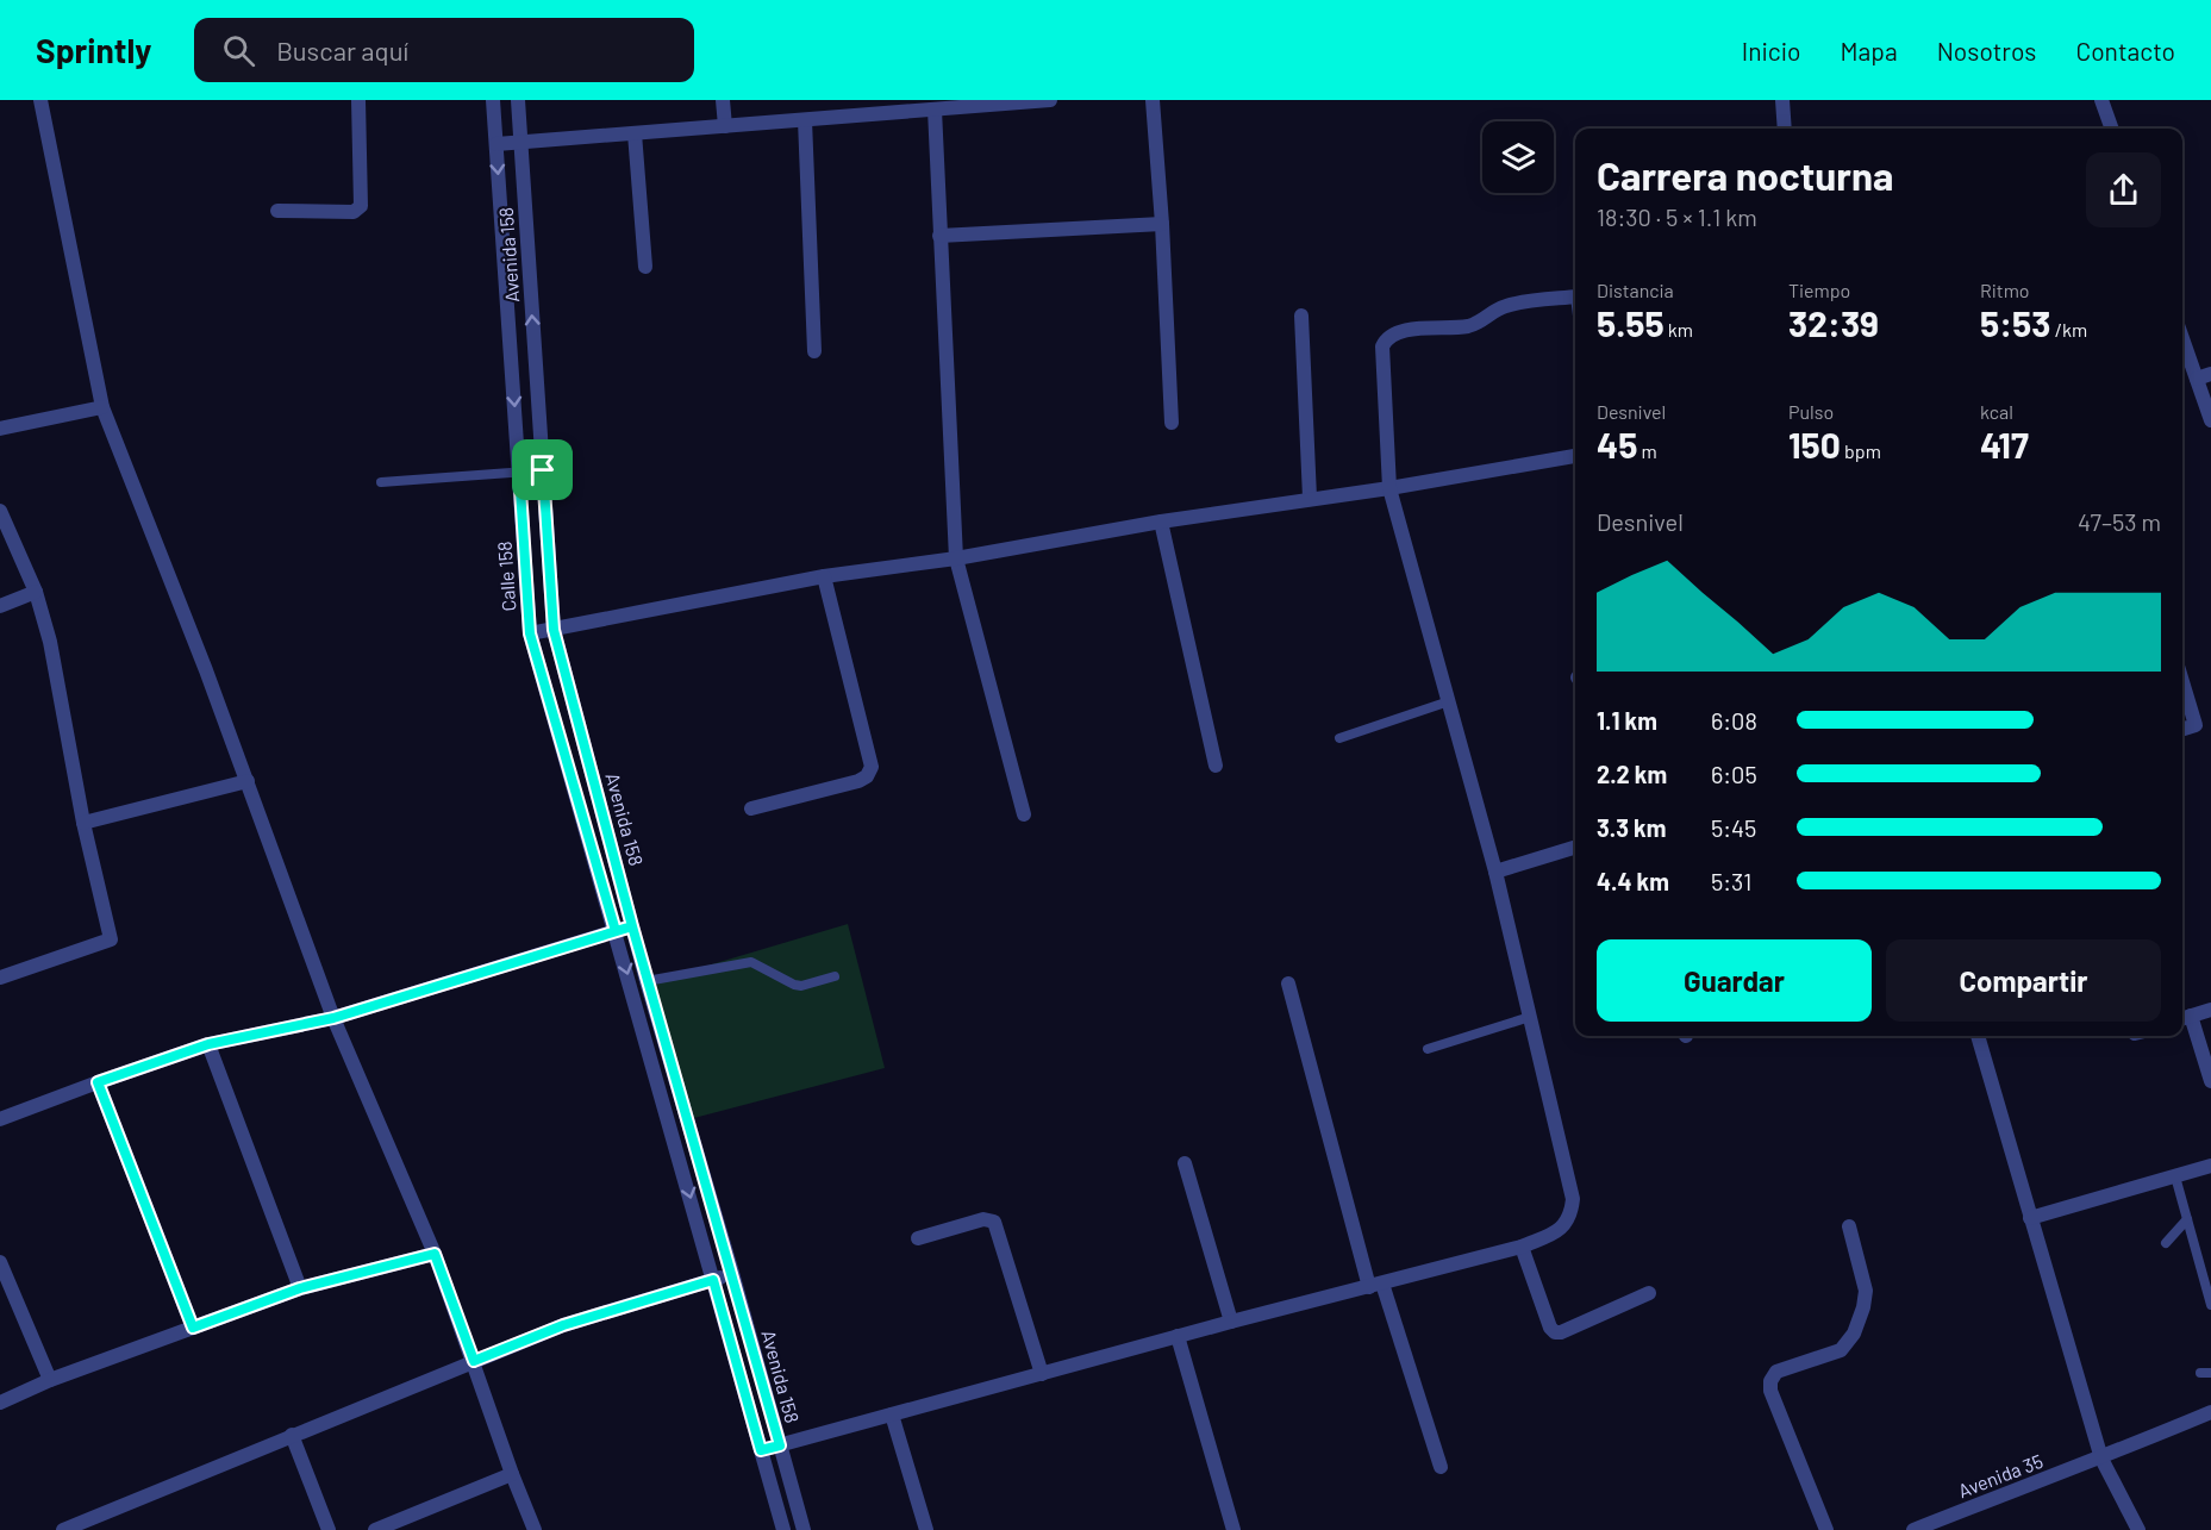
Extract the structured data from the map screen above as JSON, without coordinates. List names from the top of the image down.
{
  "streets": {
    "street": ["Avenida 158", "Calle 158", "Avenida 35"]
  },
  "one_way": ["Calle 158"],
  "page": {
    "header": "Sprintly",
    "search": "Buscar aquí",
    "nav": [
      "Inicio",
      "Mapa",
      "Nosotros",
      "Contacto"
    ],
    "heading": ["Carrera nocturna", "18:30 · 5 × 1.1 km"],
    "stats": [
      ["Distancia", "5.55 km"],
      ["Tiempo", "32:39"],
      ["Ritmo", "5:53 /km"],
      ["Desnivel", "45 m"],
      ["Pulso", "150 bpm"],
      ["kcal", "417"]
    ],
    "chart": ["Desnivel", "47–53 m"],
    "list": [
      {
        "name": "1.1 km",
        "note": "6:08"
      },
      {
        "name": "2.2 km",
        "note": "6:05"
      },
      {
        "name": "3.3 km",
        "note": "5:45"
      },
      {
        "name": "4.4 km",
        "note": "5:31"
      }
    ],
    "buttons": ["Guardar", "Compartir"]
  }
}
